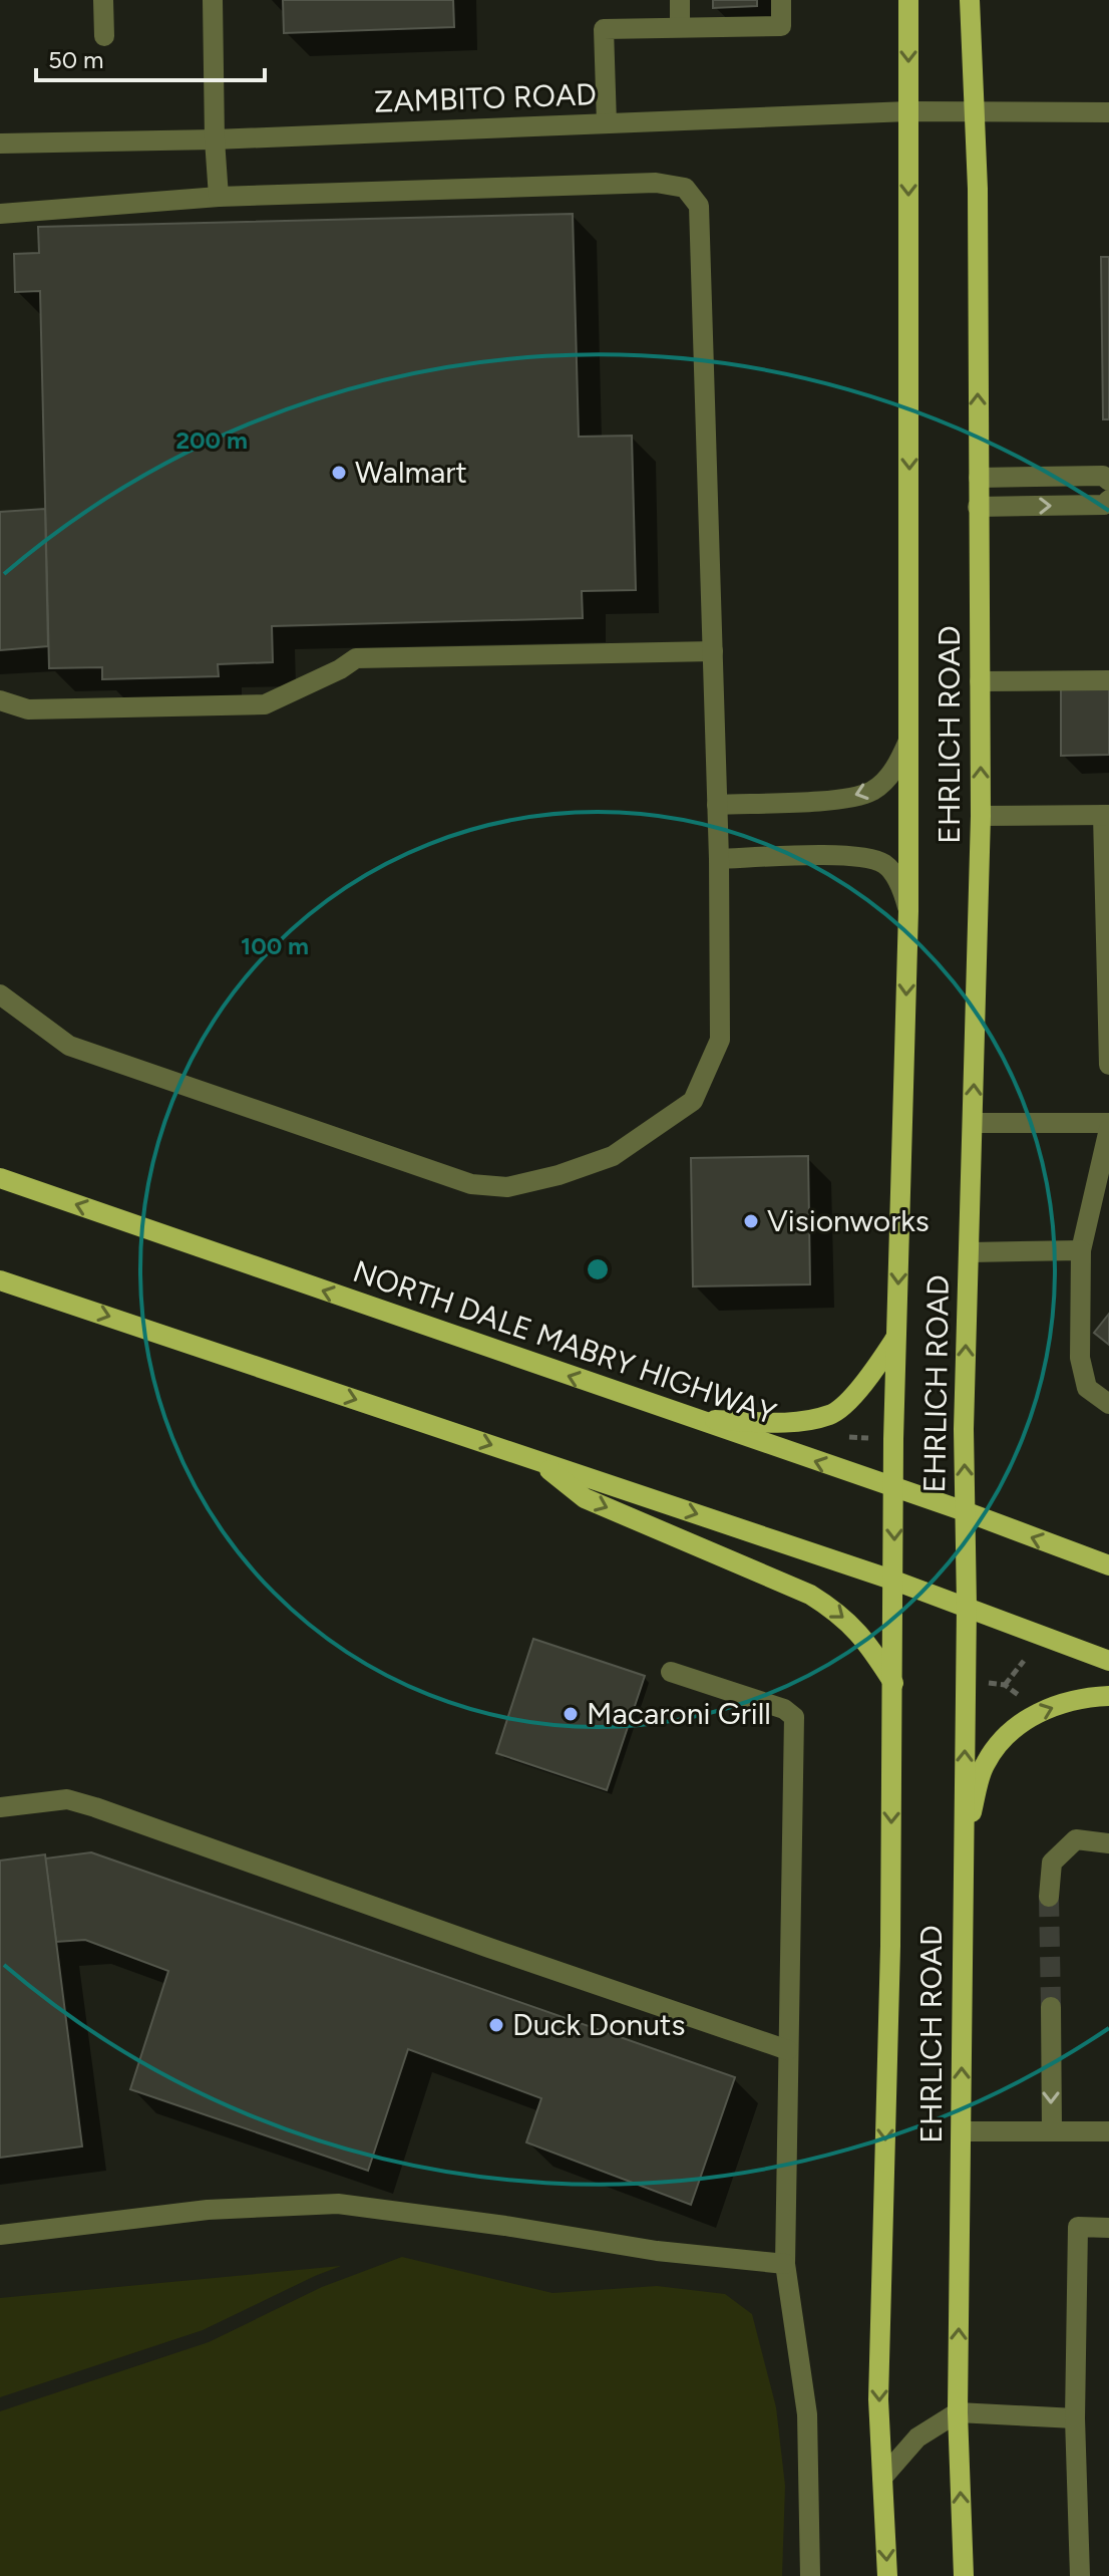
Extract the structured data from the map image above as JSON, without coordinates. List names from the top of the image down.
{
  "streets": {
    "main road": ["EHRLICH ROAD", "NORTH DALE MABRY HIGHWAY"],
    "street": ["ZAMBITO ROAD"]
  },
  "crossings": [
    ["ZAMBITO ROAD", "EHRLICH ROAD"],
    ["EHRLICH ROAD", "NORTH DALE MABRY HIGHWAY"]
  ],
  "places": [
    "Walmart",
    "Visionworks",
    "Macaroni Grill",
    "Duck Donuts"
  ],
  "scale_bar": "50 m",
  "rings": ["200 m", "100 m"]
}
